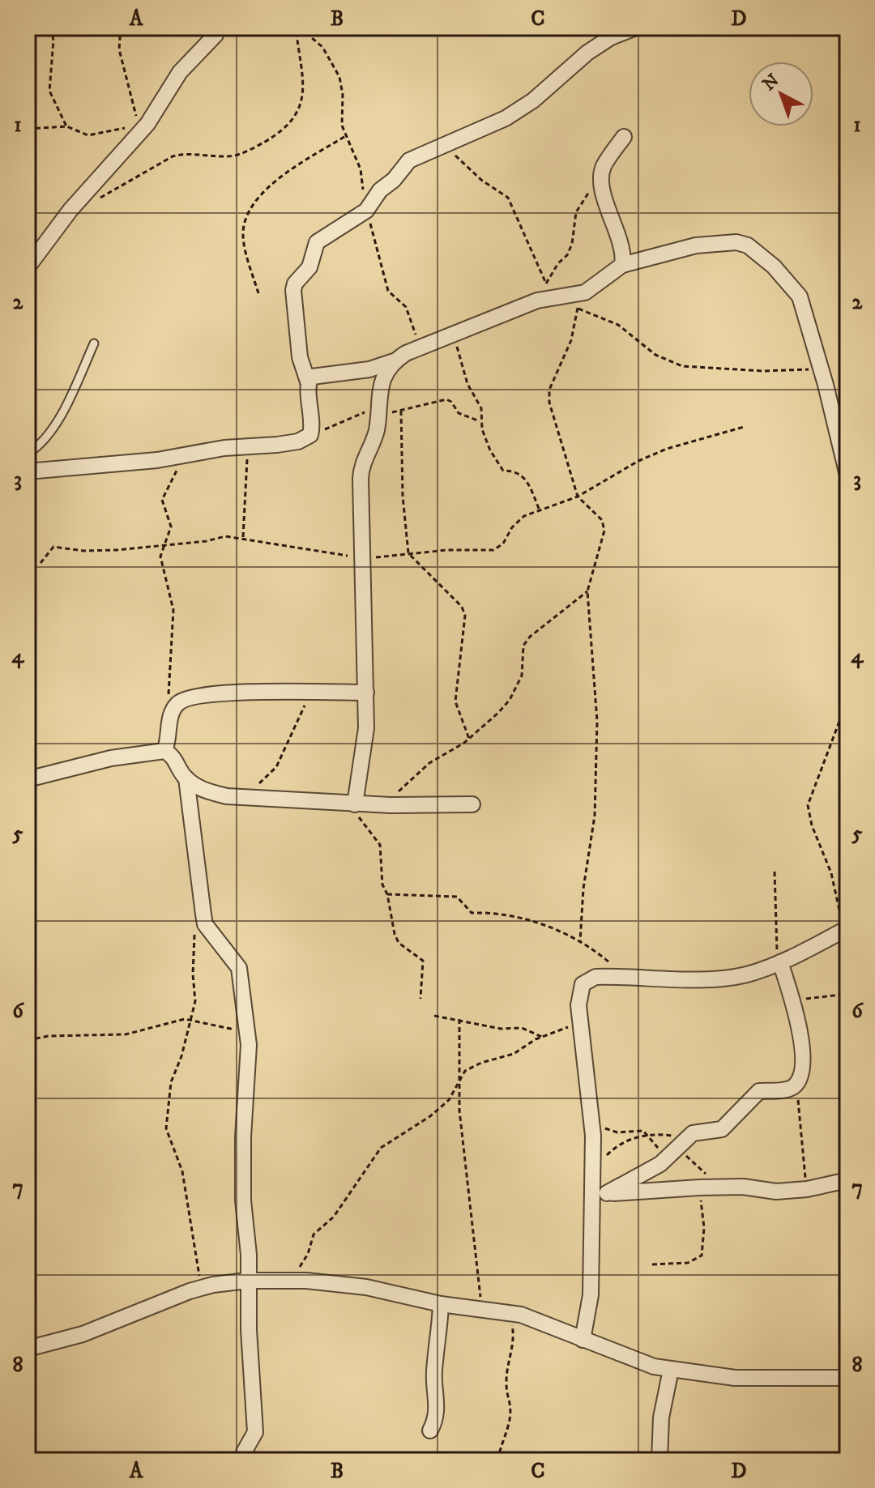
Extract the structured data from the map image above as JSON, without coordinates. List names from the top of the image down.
{
  "north": "top left",
  "grid": {
    "columns": [
      "A",
      "B",
      "C",
      "D"
    ],
    "rows": [
      "1",
      "2",
      "3",
      "4",
      "5",
      "6",
      "7",
      "8"
    ]
  }
}
